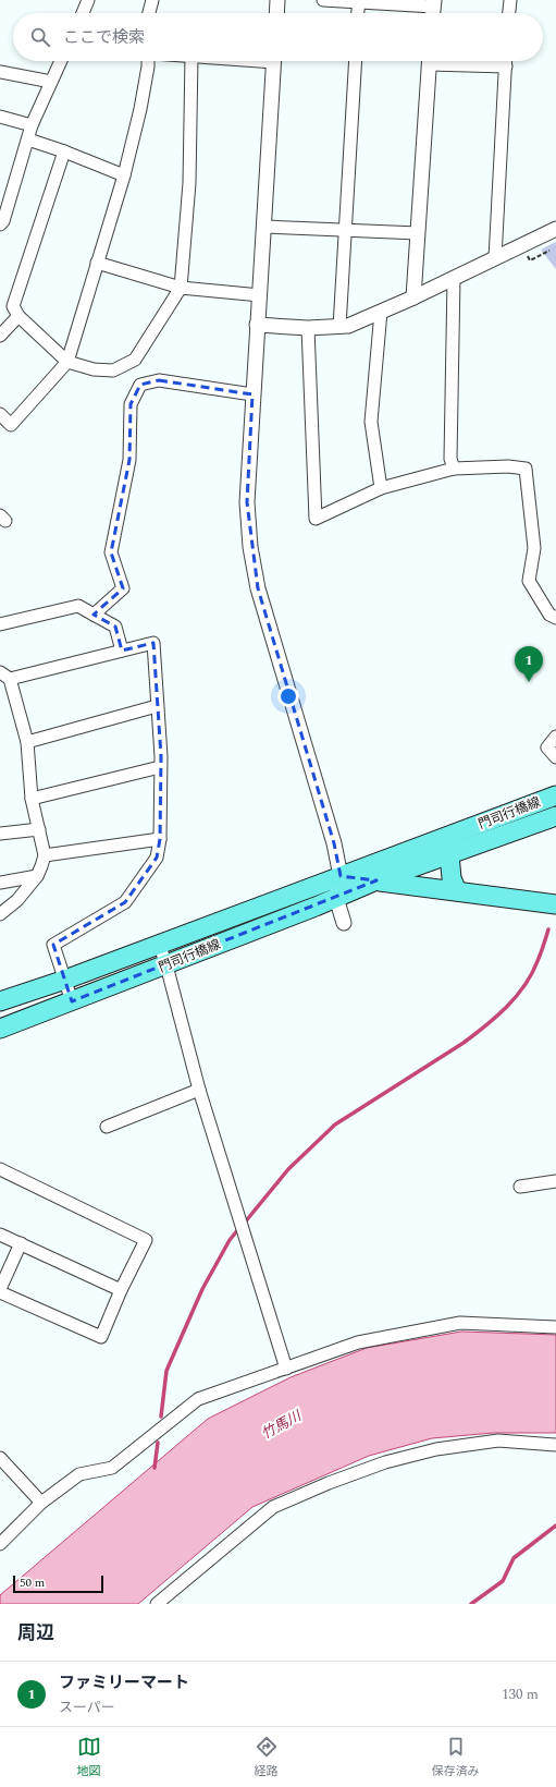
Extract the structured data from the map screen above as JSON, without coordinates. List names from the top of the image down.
{
  "streets": {
    "main road": ["門司行橋線"]
  },
  "water": ["竹馬川"],
  "scale_bar": "50 m",
  "page": {
    "search": "ここで検索",
    "pins": "1",
    "scale": "50 m",
    "heading": "周辺",
    "list": [
      {
        "mark": "1",
        "name": "ファミリーマート",
        "note": "スーパー",
        "value": "130 m"
      }
    ],
    "nav": ["地図", "経路", "保存済み"]
  }
}
